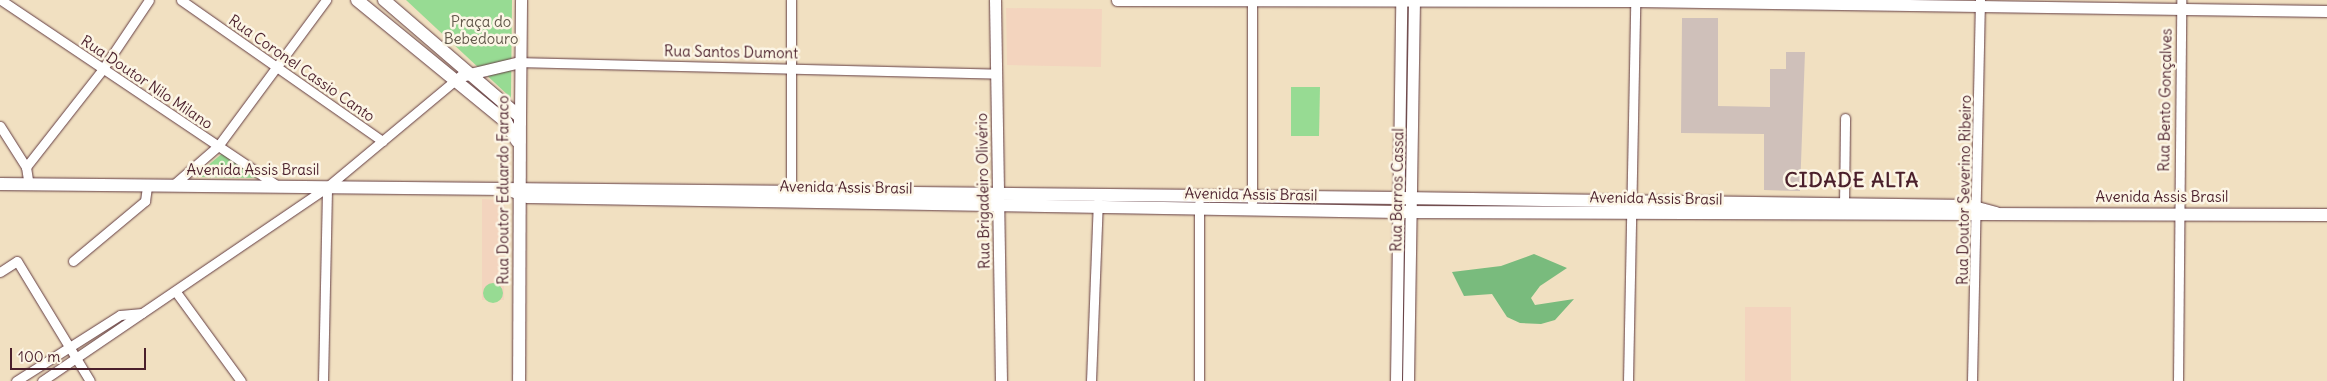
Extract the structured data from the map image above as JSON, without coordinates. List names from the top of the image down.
{
  "streets": {
    "main road": ["Avenida Assis Brasil", "Rua Doutor Eduardo Faraco"],
    "street": [
      "Rua Santos Dumont",
      "Rua Coronel Cassio Canto",
      "Rua Doutor Nilo Milano",
      "Rua Bento Gonçalves",
      "Rua Barros Cassal",
      "Rua Doutor Severino Ribeiro",
      "Rua Brigadeiro Olivério"
    ]
  },
  "crossings": [
    ["Rua Santos Dumont", "Rua Doutor Eduardo Faraco"],
    ["Rua Santos Dumont", "Rua Brigadeiro Olivério"],
    ["Rua Doutor Nilo Milano", "Avenida Assis Brasil"],
    ["Rua Bento Gonçalves", "Avenida Assis Brasil"],
    ["Avenida Assis Brasil", "Rua Doutor Eduardo Faraco"],
    ["Avenida Assis Brasil", "Rua Barros Cassal"],
    ["Avenida Assis Brasil", "Rua Doutor Severino Ribeiro"],
    ["Avenida Assis Brasil", "Rua Brigadeiro Olivério"]
  ],
  "districts": ["CIDADE ALTA"],
  "parks": ["Praça do Bebedouro"],
  "scale_bar": "100 m"
}
